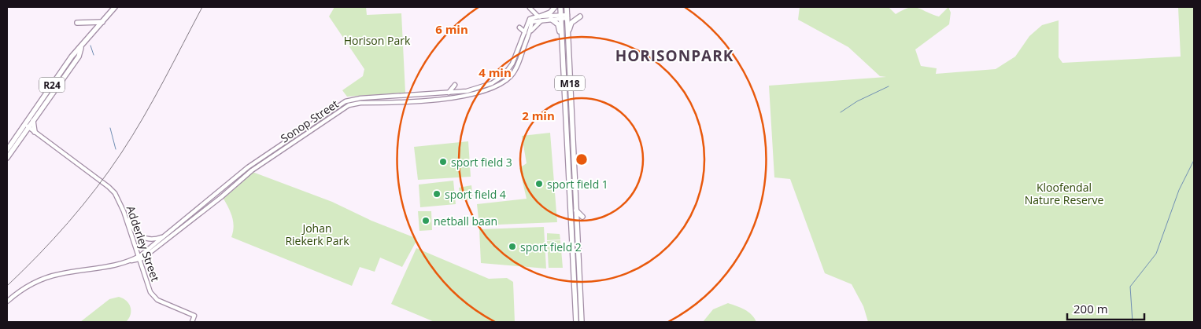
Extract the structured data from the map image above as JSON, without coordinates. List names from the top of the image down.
{
  "streets": {
    "main road": ["M18", "R24"],
    "street": ["Sonop Street", "Adderley Street"]
  },
  "crossings": [
    ["R24", "Adderley Street"],
    ["Sonop Street", "Adderley Street"]
  ],
  "districts": ["HORISONPARK"],
  "parks": ["Horison Park", "Kloofendal Nature Reserve", "Johan Riekerk Park"],
  "places": [
    "sport field 3",
    "sport field 1",
    "sport field 4",
    "netball baan",
    "sport field 2"
  ],
  "scale_bar": "200 m",
  "rings": ["6 min", "4 min", "2 min"]
}
